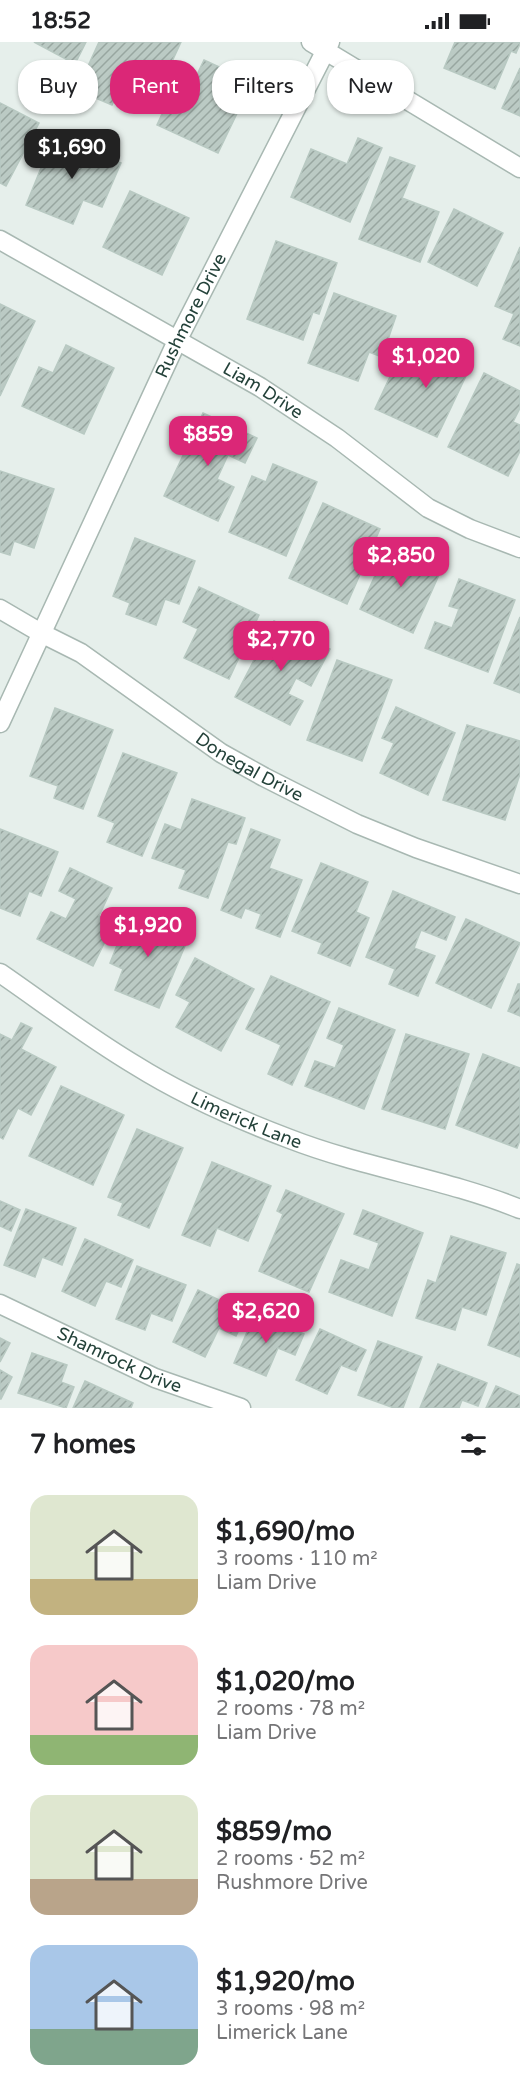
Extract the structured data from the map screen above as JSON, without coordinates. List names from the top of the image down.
{
  "streets": {
    "street": [
      "Rushmore Drive",
      "Liam Drive",
      "Donegal Drive",
      "Limerick Lane",
      "Shamrock Drive"
    ]
  },
  "crossings": [
    ["Rushmore Drive", "Liam Drive"],
    ["Rushmore Drive", "Donegal Drive"]
  ],
  "page": {
    "status": "18:52",
    "chip": [
      "Buy",
      "Rent",
      "Filters",
      "New"
    ],
    "price": [
      "$1,690",
      "$1,020",
      "$859",
      "$2,850",
      "$2,770",
      "$1,920",
      "$2,620"
    ],
    "heading": "7 homes",
    "list": [
      {
        "name": "$1,690/mo",
        "note": "3 rooms · 110 m² · Liam Drive"
      },
      {
        "name": "$1,020/mo",
        "note": "2 rooms · 78 m² · Liam Drive"
      },
      {
        "name": "$859/mo",
        "note": "2 rooms · 52 m² · Rushmore Drive"
      },
      {
        "name": "$1,920/mo",
        "note": "3 rooms · 98 m² · Limerick Lane"
      }
    ]
  }
}
